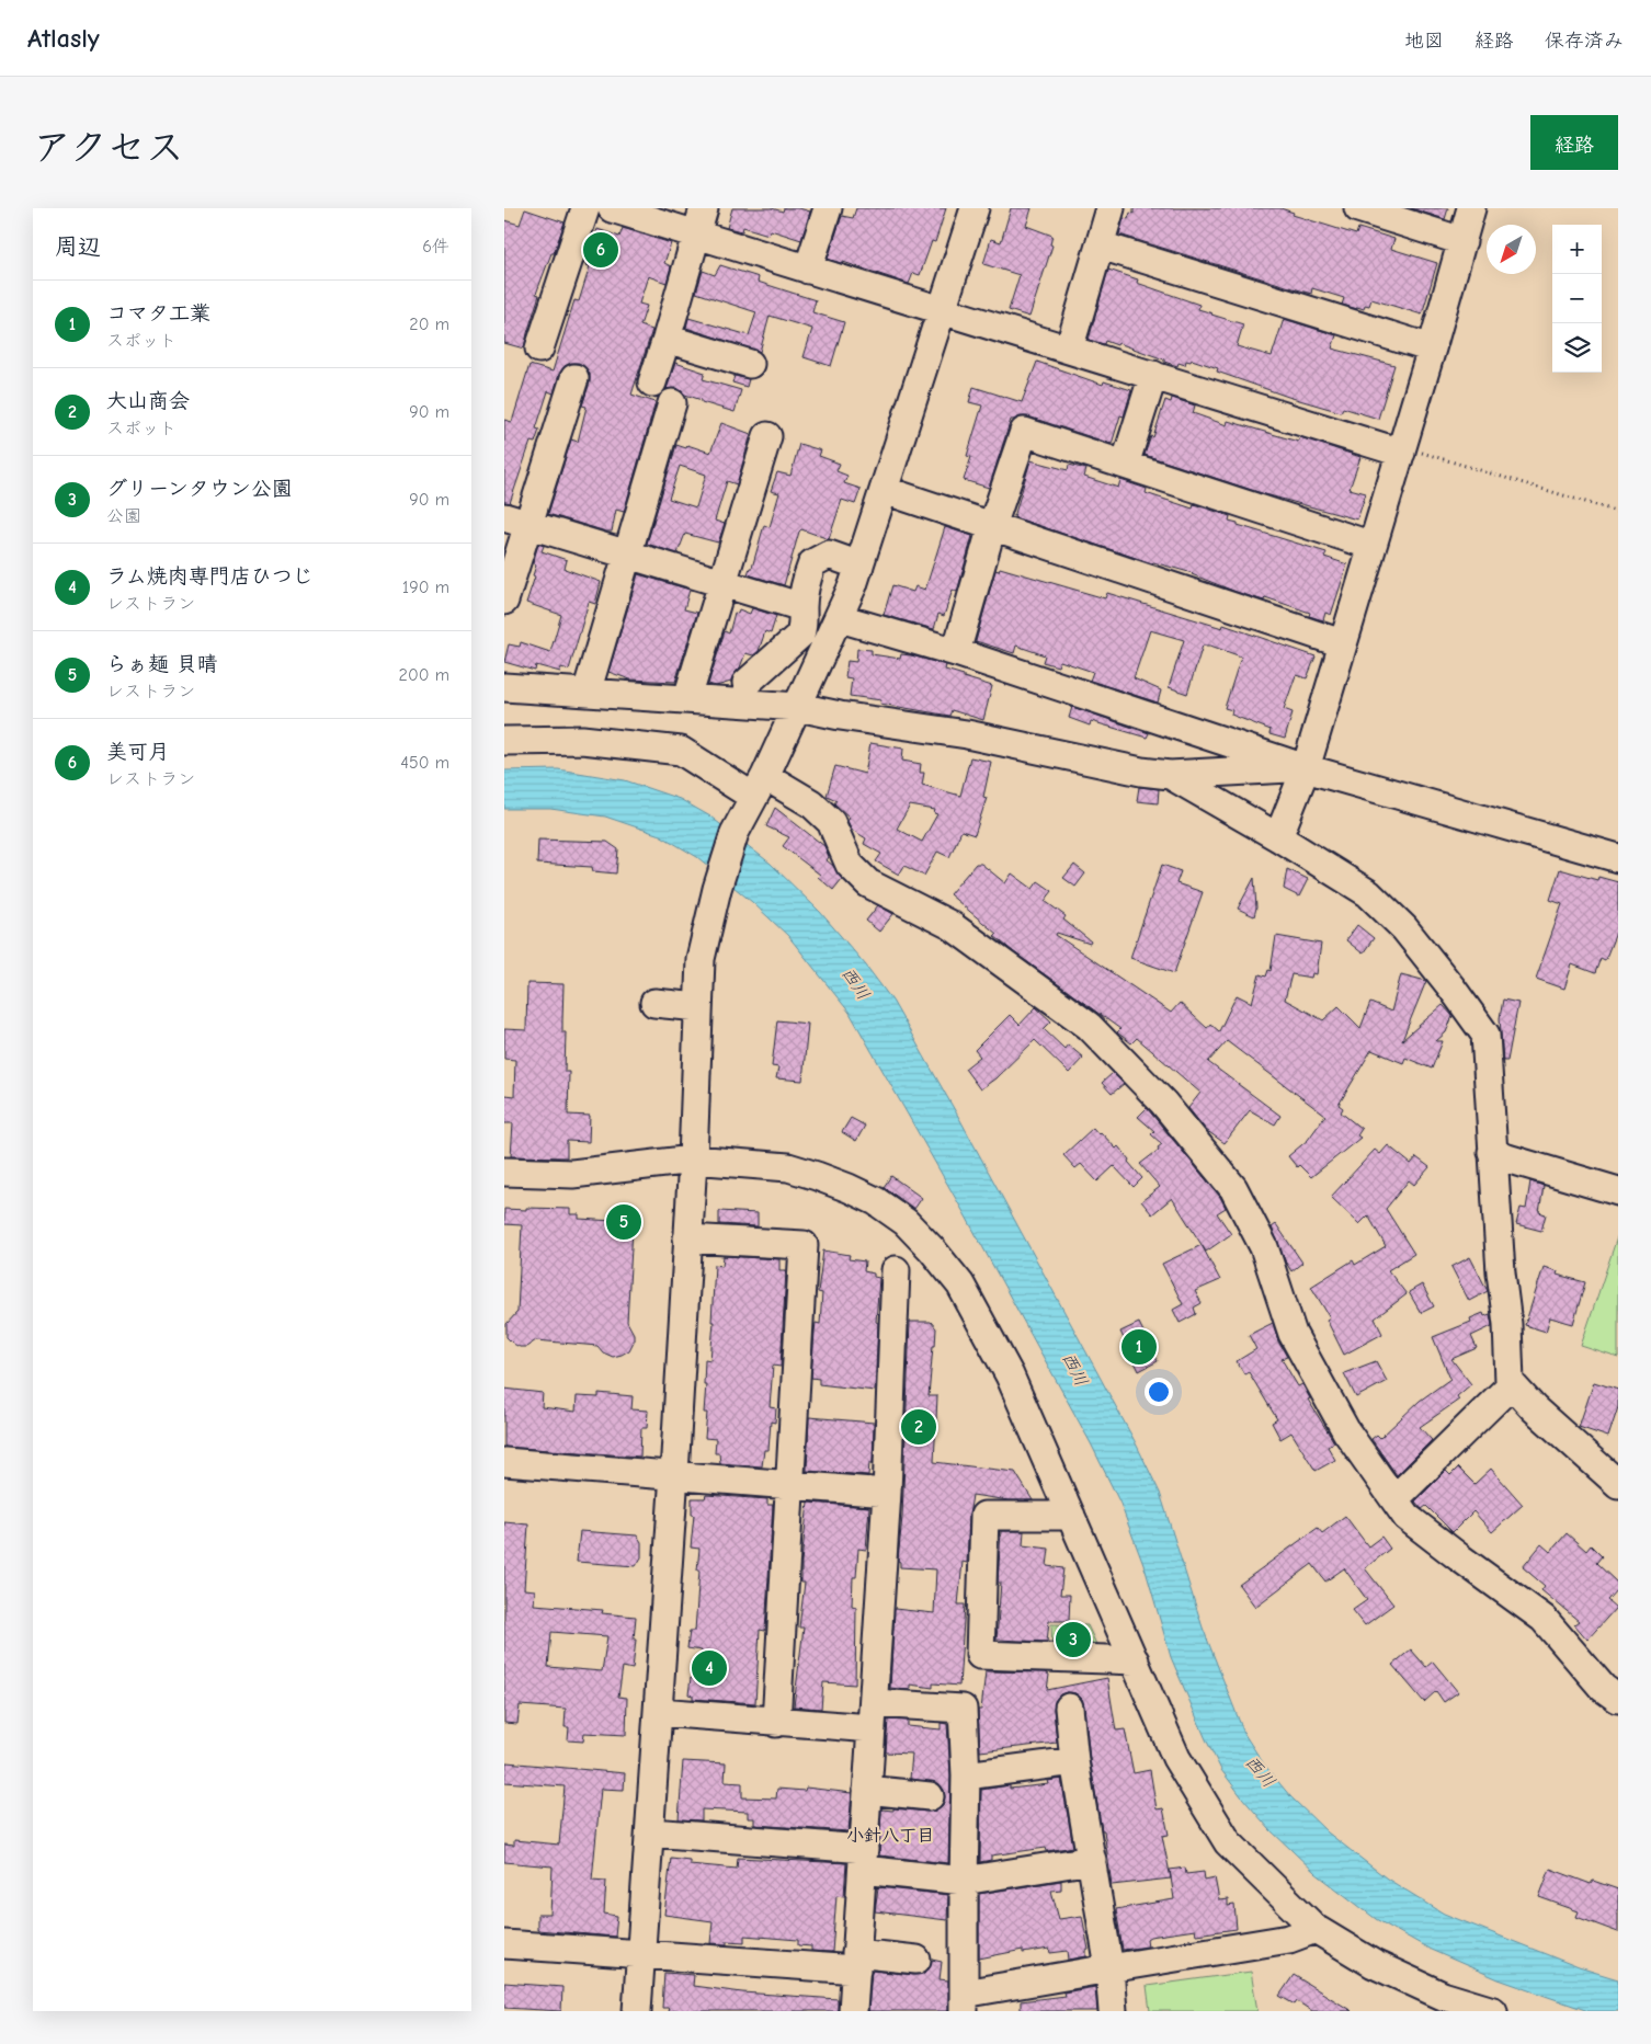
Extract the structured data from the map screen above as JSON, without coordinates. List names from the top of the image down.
{
  "districts": ["小針八丁目"],
  "water": ["西川"],
  "north": "bottom left",
  "page": {
    "header": "Atlasly",
    "nav": ["地図", "経路", "保存済み"],
    "title": "アクセス",
    "buttons": "経路",
    "heading": ["周辺", "6件"],
    "map_buttons": ["+", "−"],
    "pins": [
      "6",
      "5",
      "1",
      "2",
      "3",
      "4"
    ],
    "list": [
      {
        "mark": "1",
        "name": "コマタ工業",
        "note": "スポット",
        "value": "20 m"
      },
      {
        "mark": "2",
        "name": "大山商会",
        "note": "スポット",
        "value": "90 m"
      },
      {
        "mark": "3",
        "name": "グリーンタウン公園",
        "note": "公園",
        "value": "90 m"
      },
      {
        "mark": "4",
        "name": "ラム焼肉専門店ひつじ",
        "note": "レストラン",
        "value": "190 m"
      },
      {
        "mark": "5",
        "name": "らぁ麺 貝晴",
        "note": "レストラン",
        "value": "200 m"
      },
      {
        "mark": "6",
        "name": "美可月",
        "note": "レストラン",
        "value": "450 m"
      }
    ]
  }
}
